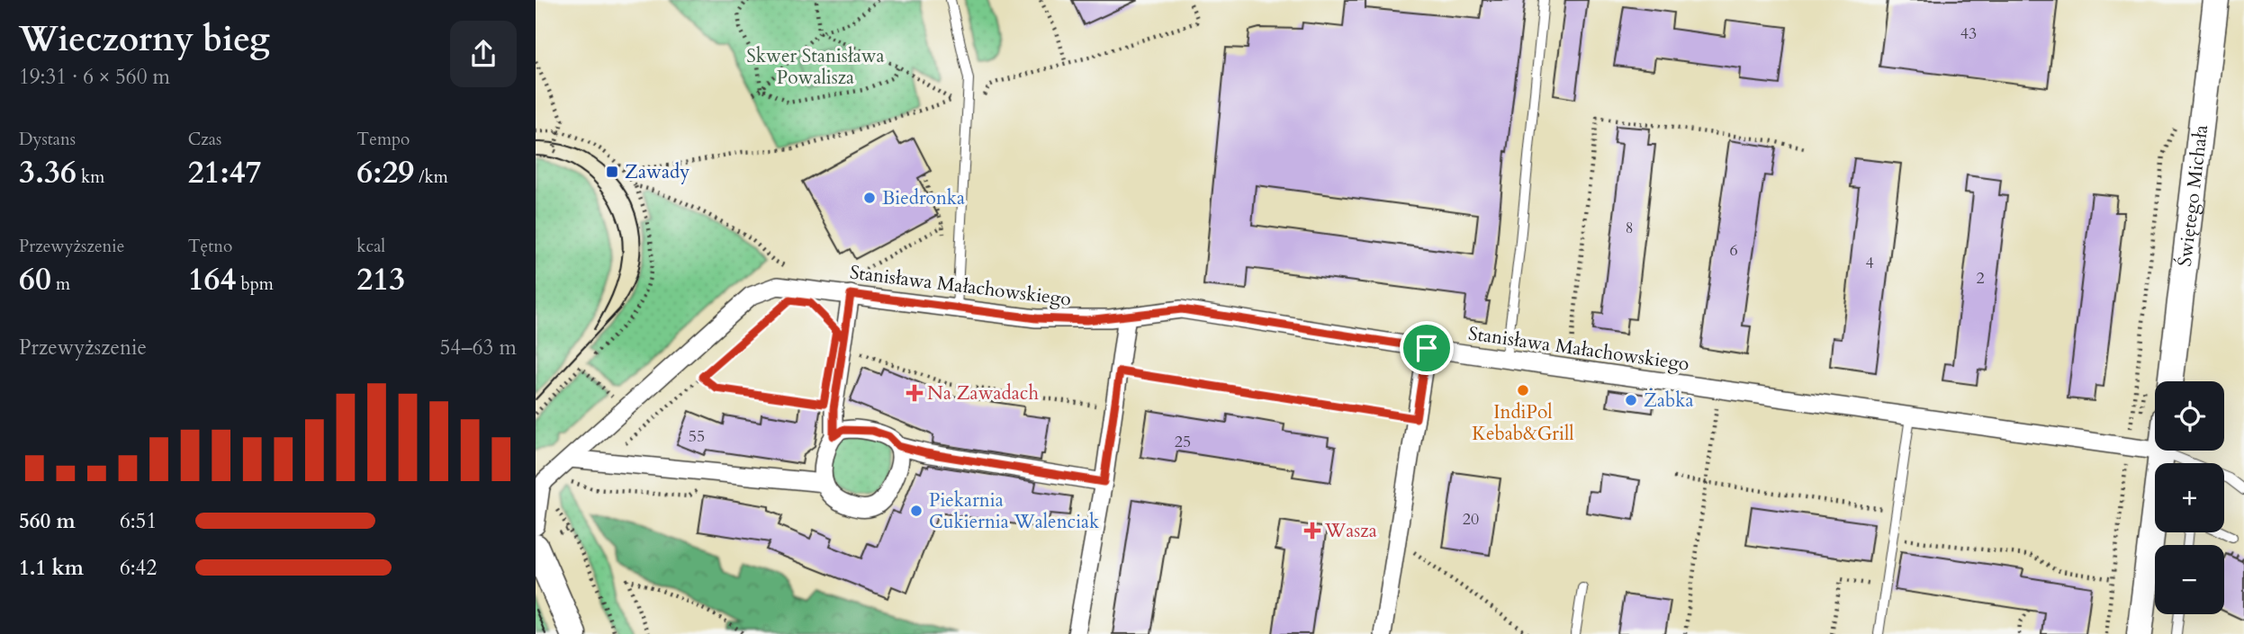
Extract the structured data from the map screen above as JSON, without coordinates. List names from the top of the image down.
{
  "streets": {
    "street": ["Świętego Michała", "Stanisława Małachowskiego"]
  },
  "parks": ["Skwer Stanisława Powalisza"],
  "places": {
    "transit": ["Zawady"],
    "other": [
      "Biedronka",
      "IndiPol Kebab&Grill",
      "Żabka",
      "Piekarnia Cukiernia Walenciak"
    ],
    "health": ["Na Zawadach", "Wasza"]
  },
  "house_numbers": [
    "43",
    "8",
    "6",
    "4",
    "2",
    "55",
    "25",
    "20"
  ],
  "page": {
    "heading": ["Wieczorny bieg", "19:31 · 6 × 560 m"],
    "stats": [
      ["Dystans", "3.36 km"],
      ["Czas", "21:47"],
      ["Tempo", "6:29 /km"],
      ["Przewyższenie", "60 m"],
      ["Tętno", "164 bpm"],
      ["kcal", "213"]
    ],
    "chart": ["Przewyższenie", "54–63 m"],
    "map_buttons": ["+", "−"],
    "list": [
      {
        "name": "560 m",
        "note": "6:51"
      },
      {
        "name": "1.1 km",
        "note": "6:42"
      }
    ]
  }
}
